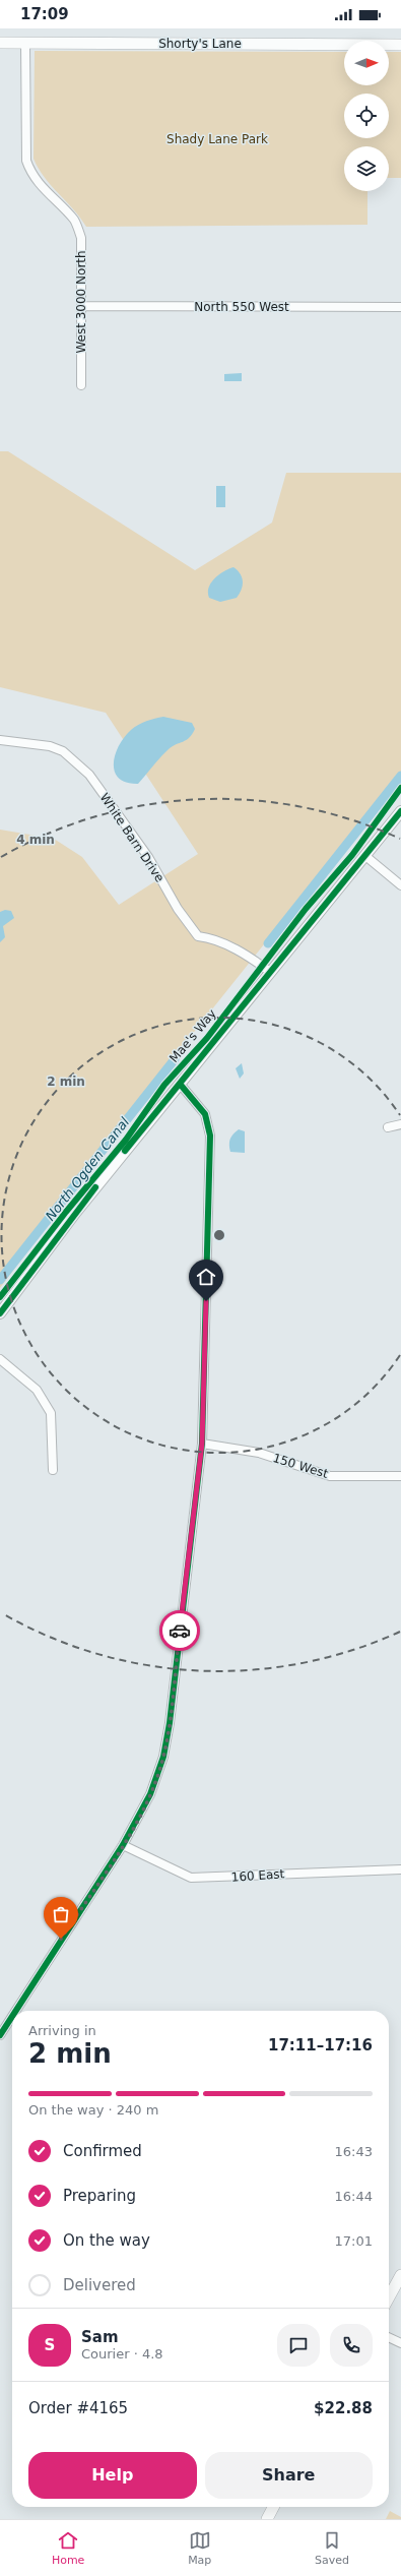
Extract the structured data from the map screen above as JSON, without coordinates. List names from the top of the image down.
{
  "streets": {
    "main road": ["Shorty's Lane"],
    "street": [
      "West 3000 North",
      "North 550 West",
      "White Barn Drive",
      "150 West",
      "160 East"
    ],
    "cycle path": ["Mae's Way"]
  },
  "crossings": [
    ["Shorty's Lane", "West 3000 North"],
    ["West 3000 North", "North 550 West"]
  ],
  "water": ["North Ogden Canal"],
  "parks": ["Shady Lane Park"],
  "north": "right",
  "page": {
    "status": "17:09",
    "heading": ["2 min", "Arriving in", "17:11–17:16"],
    "panel": [
      "Sam",
      "Courier · 4.8",
      "Order #4165",
      "$22.88"
    ],
    "bar": "On the way · 240 m",
    "list": [
      ["Confirmed", "16:43"],
      ["Preparing", "16:44"],
      ["On the way", "17:01"],
      "Delivered"
    ],
    "round": "S",
    "buttons": ["Help", "Share"],
    "tabs": ["Home", "Map", "Saved"]
  },
  "rings": ["4 min", "2 min"]
}
